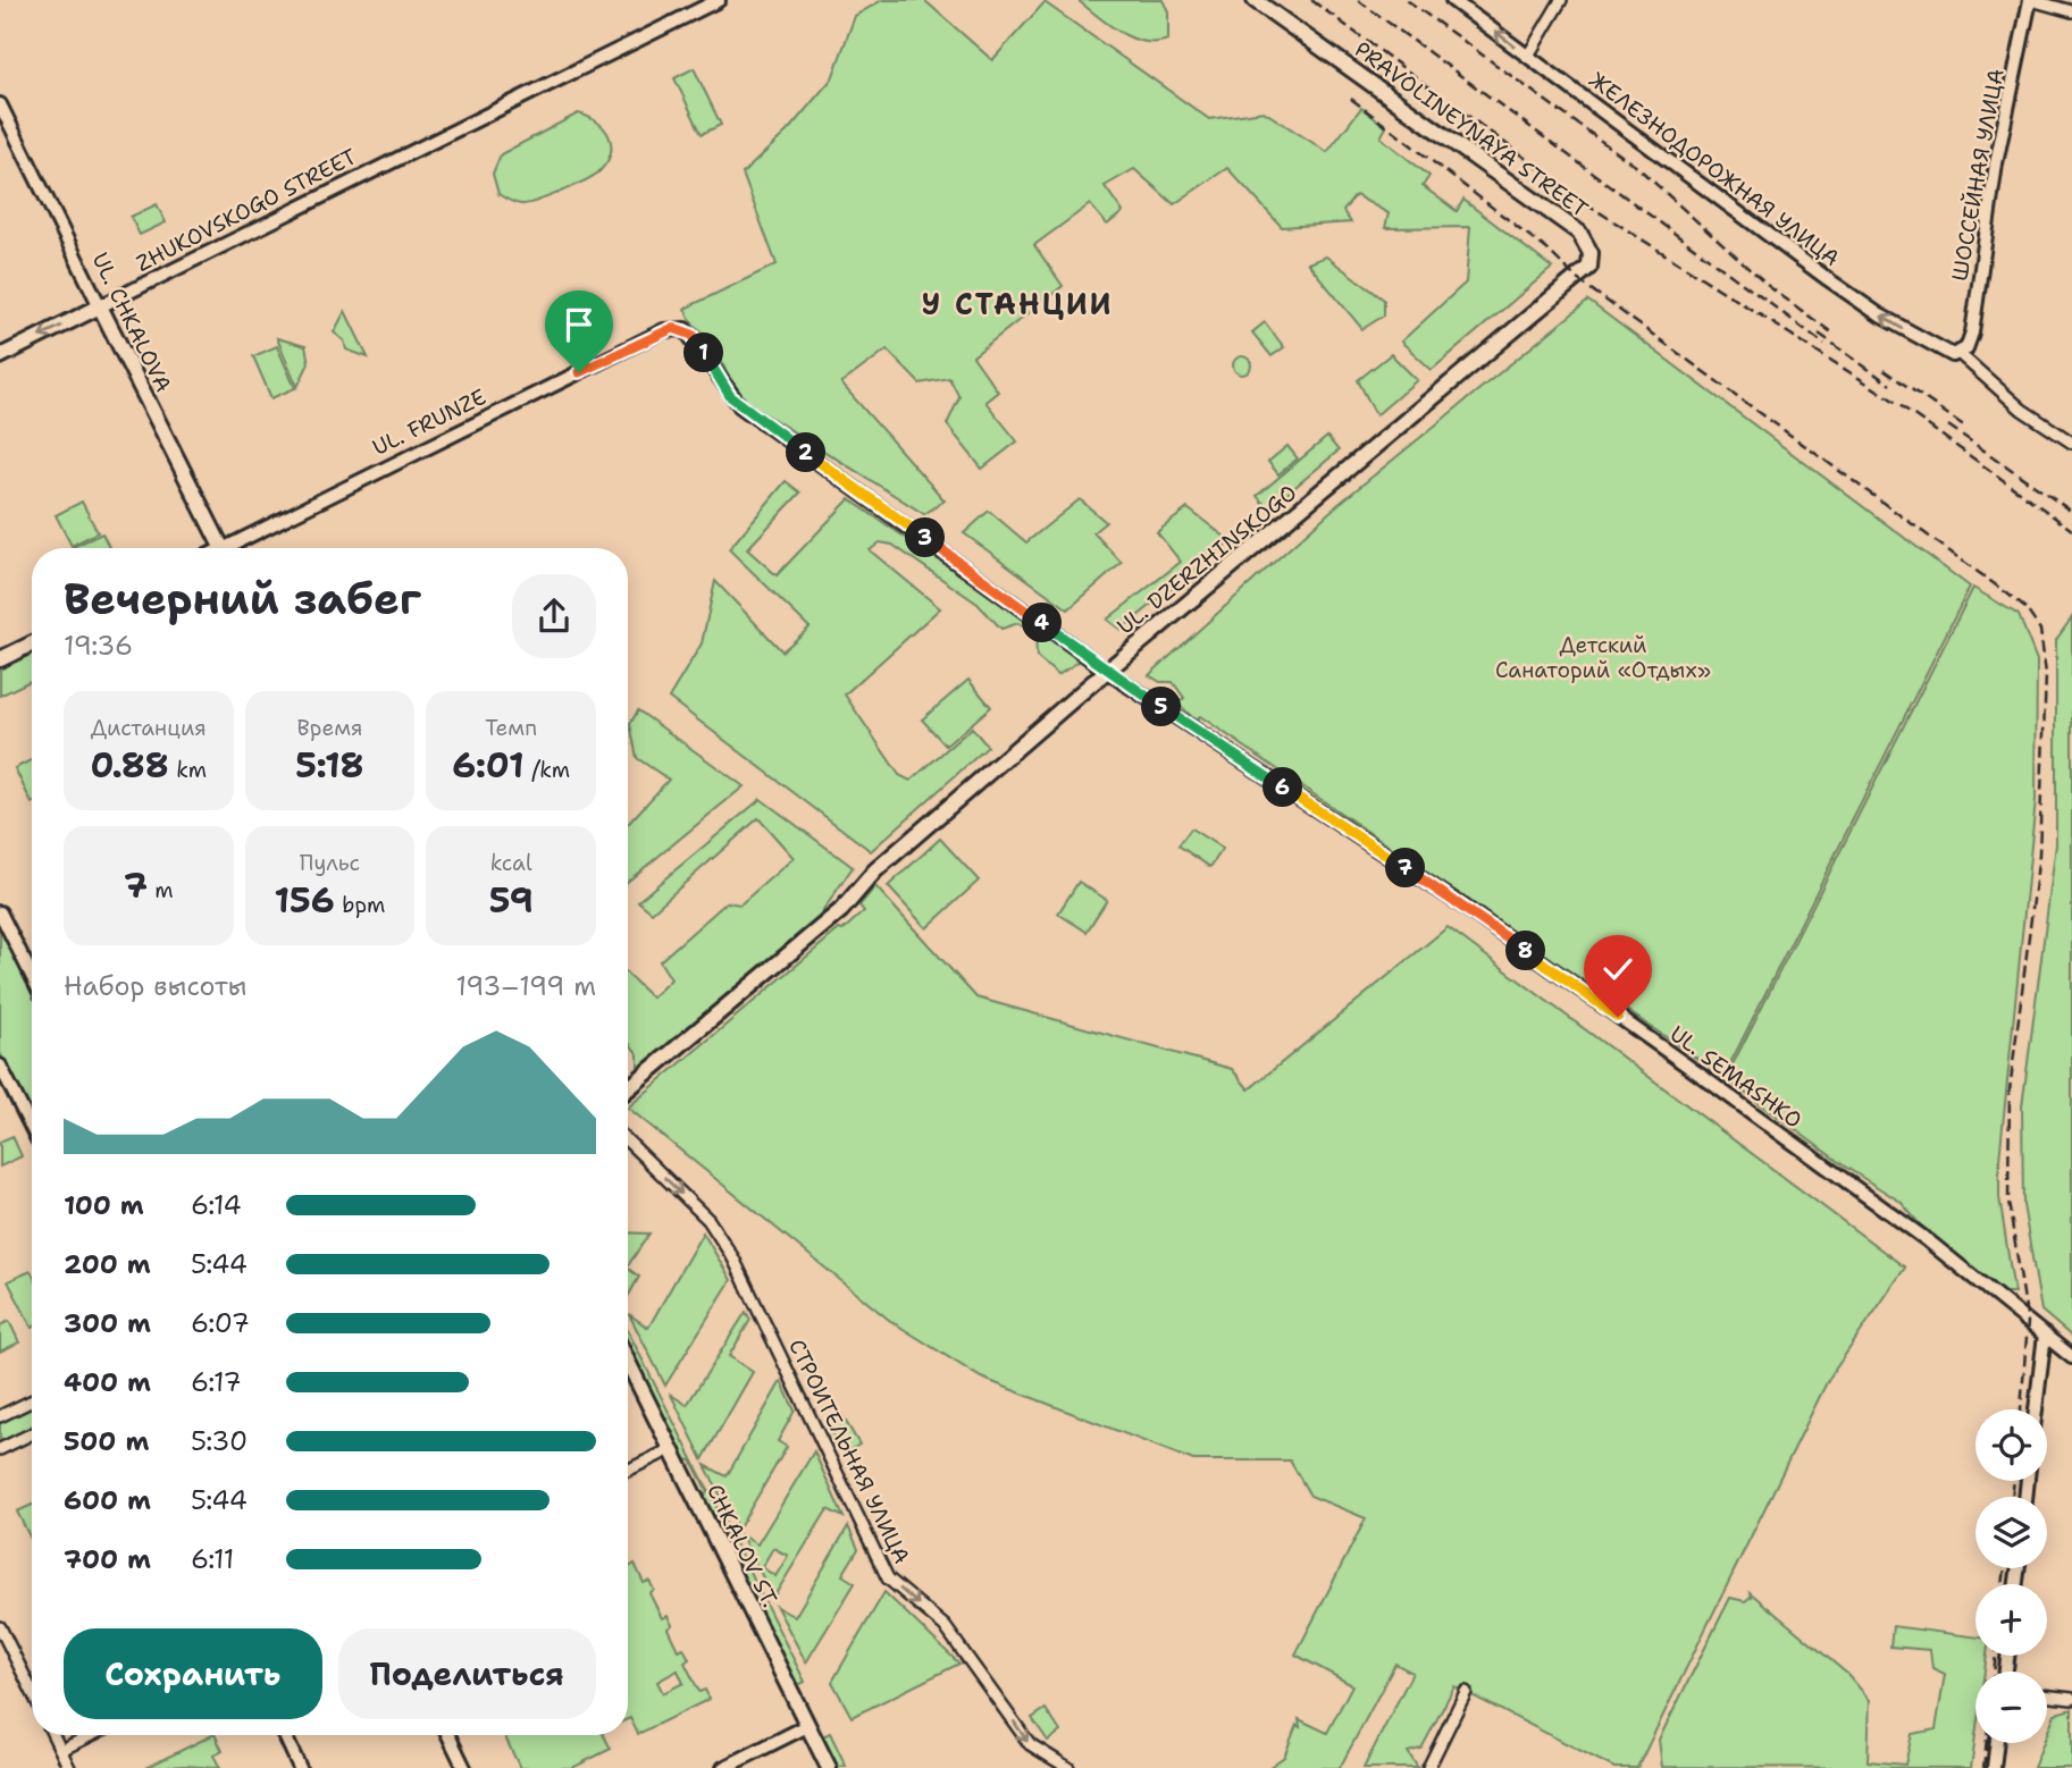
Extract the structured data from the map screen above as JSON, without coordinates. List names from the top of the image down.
{
  "streets": {
    "main road": [
      "PRAVOLINEYNAYA STREET",
      "ZHUKOVSKOGO STREET",
      "UL. CHKALOVA",
      "UL. DZERZHINSKOGO",
      "CHKALOV ST."
    ],
    "street": [
      "ЖЕЛЕЗНОДОРОЖНАЯ УЛИЦА",
      "ШОССЕЙНАЯ УЛИЦА",
      "UL. FRUNZE",
      "UL. SEMASHKO",
      "СТРОИТЕЛЬНАЯ УЛИЦА"
    ]
  },
  "crossings": [
    ["PRAVOLINEYNAYA STREET", "UL. DZERZHINSKOGO"],
    ["ЖЕЛЕЗНОДОРОЖНАЯ УЛИЦА", "ШОССЕЙНАЯ УЛИЦА"],
    ["ZHUKOVSKOGO STREET", "UL. CHKALOVA"],
    ["UL. FRUNZE", "UL. SEMASHKO"],
    ["UL. DZERZHINSKOGO", "UL. SEMASHKO"]
  ],
  "one_way": ["ЖЕЛЕЗНОДОРОЖНАЯ УЛИЦА", "СТРОИТЕЛЬНАЯ УЛИЦА"],
  "districts": ["У СТАНЦИИ"],
  "parks": ["Детский Санаторий «Отдых»"],
  "page": {
    "pins": [
      "1",
      "2",
      "3",
      "4",
      "5",
      "6",
      "7",
      "8"
    ],
    "heading": ["Вечерний забег", "19:36"],
    "stats": [
      ["Дистанция", "0.88 km"],
      ["Время", "5:18"],
      ["Темп", "6:01 /km"],
      ["7 m"],
      ["Пульс", "156 bpm"],
      ["kcal", "59"]
    ],
    "chart": ["Набор высоты", "193–199 m"],
    "list": [
      {
        "name": "100 m",
        "note": "6:14"
      },
      {
        "name": "200 m",
        "note": "5:44"
      },
      {
        "name": "300 m",
        "note": "6:07"
      },
      {
        "name": "400 m",
        "note": "6:17"
      },
      {
        "name": "500 m",
        "note": "5:30"
      },
      {
        "name": "600 m",
        "note": "5:44"
      },
      {
        "name": "700 m",
        "note": "6:11"
      }
    ],
    "map_buttons": ["+", "−"],
    "buttons": ["Сохранить", "Поделиться"]
  }
}
